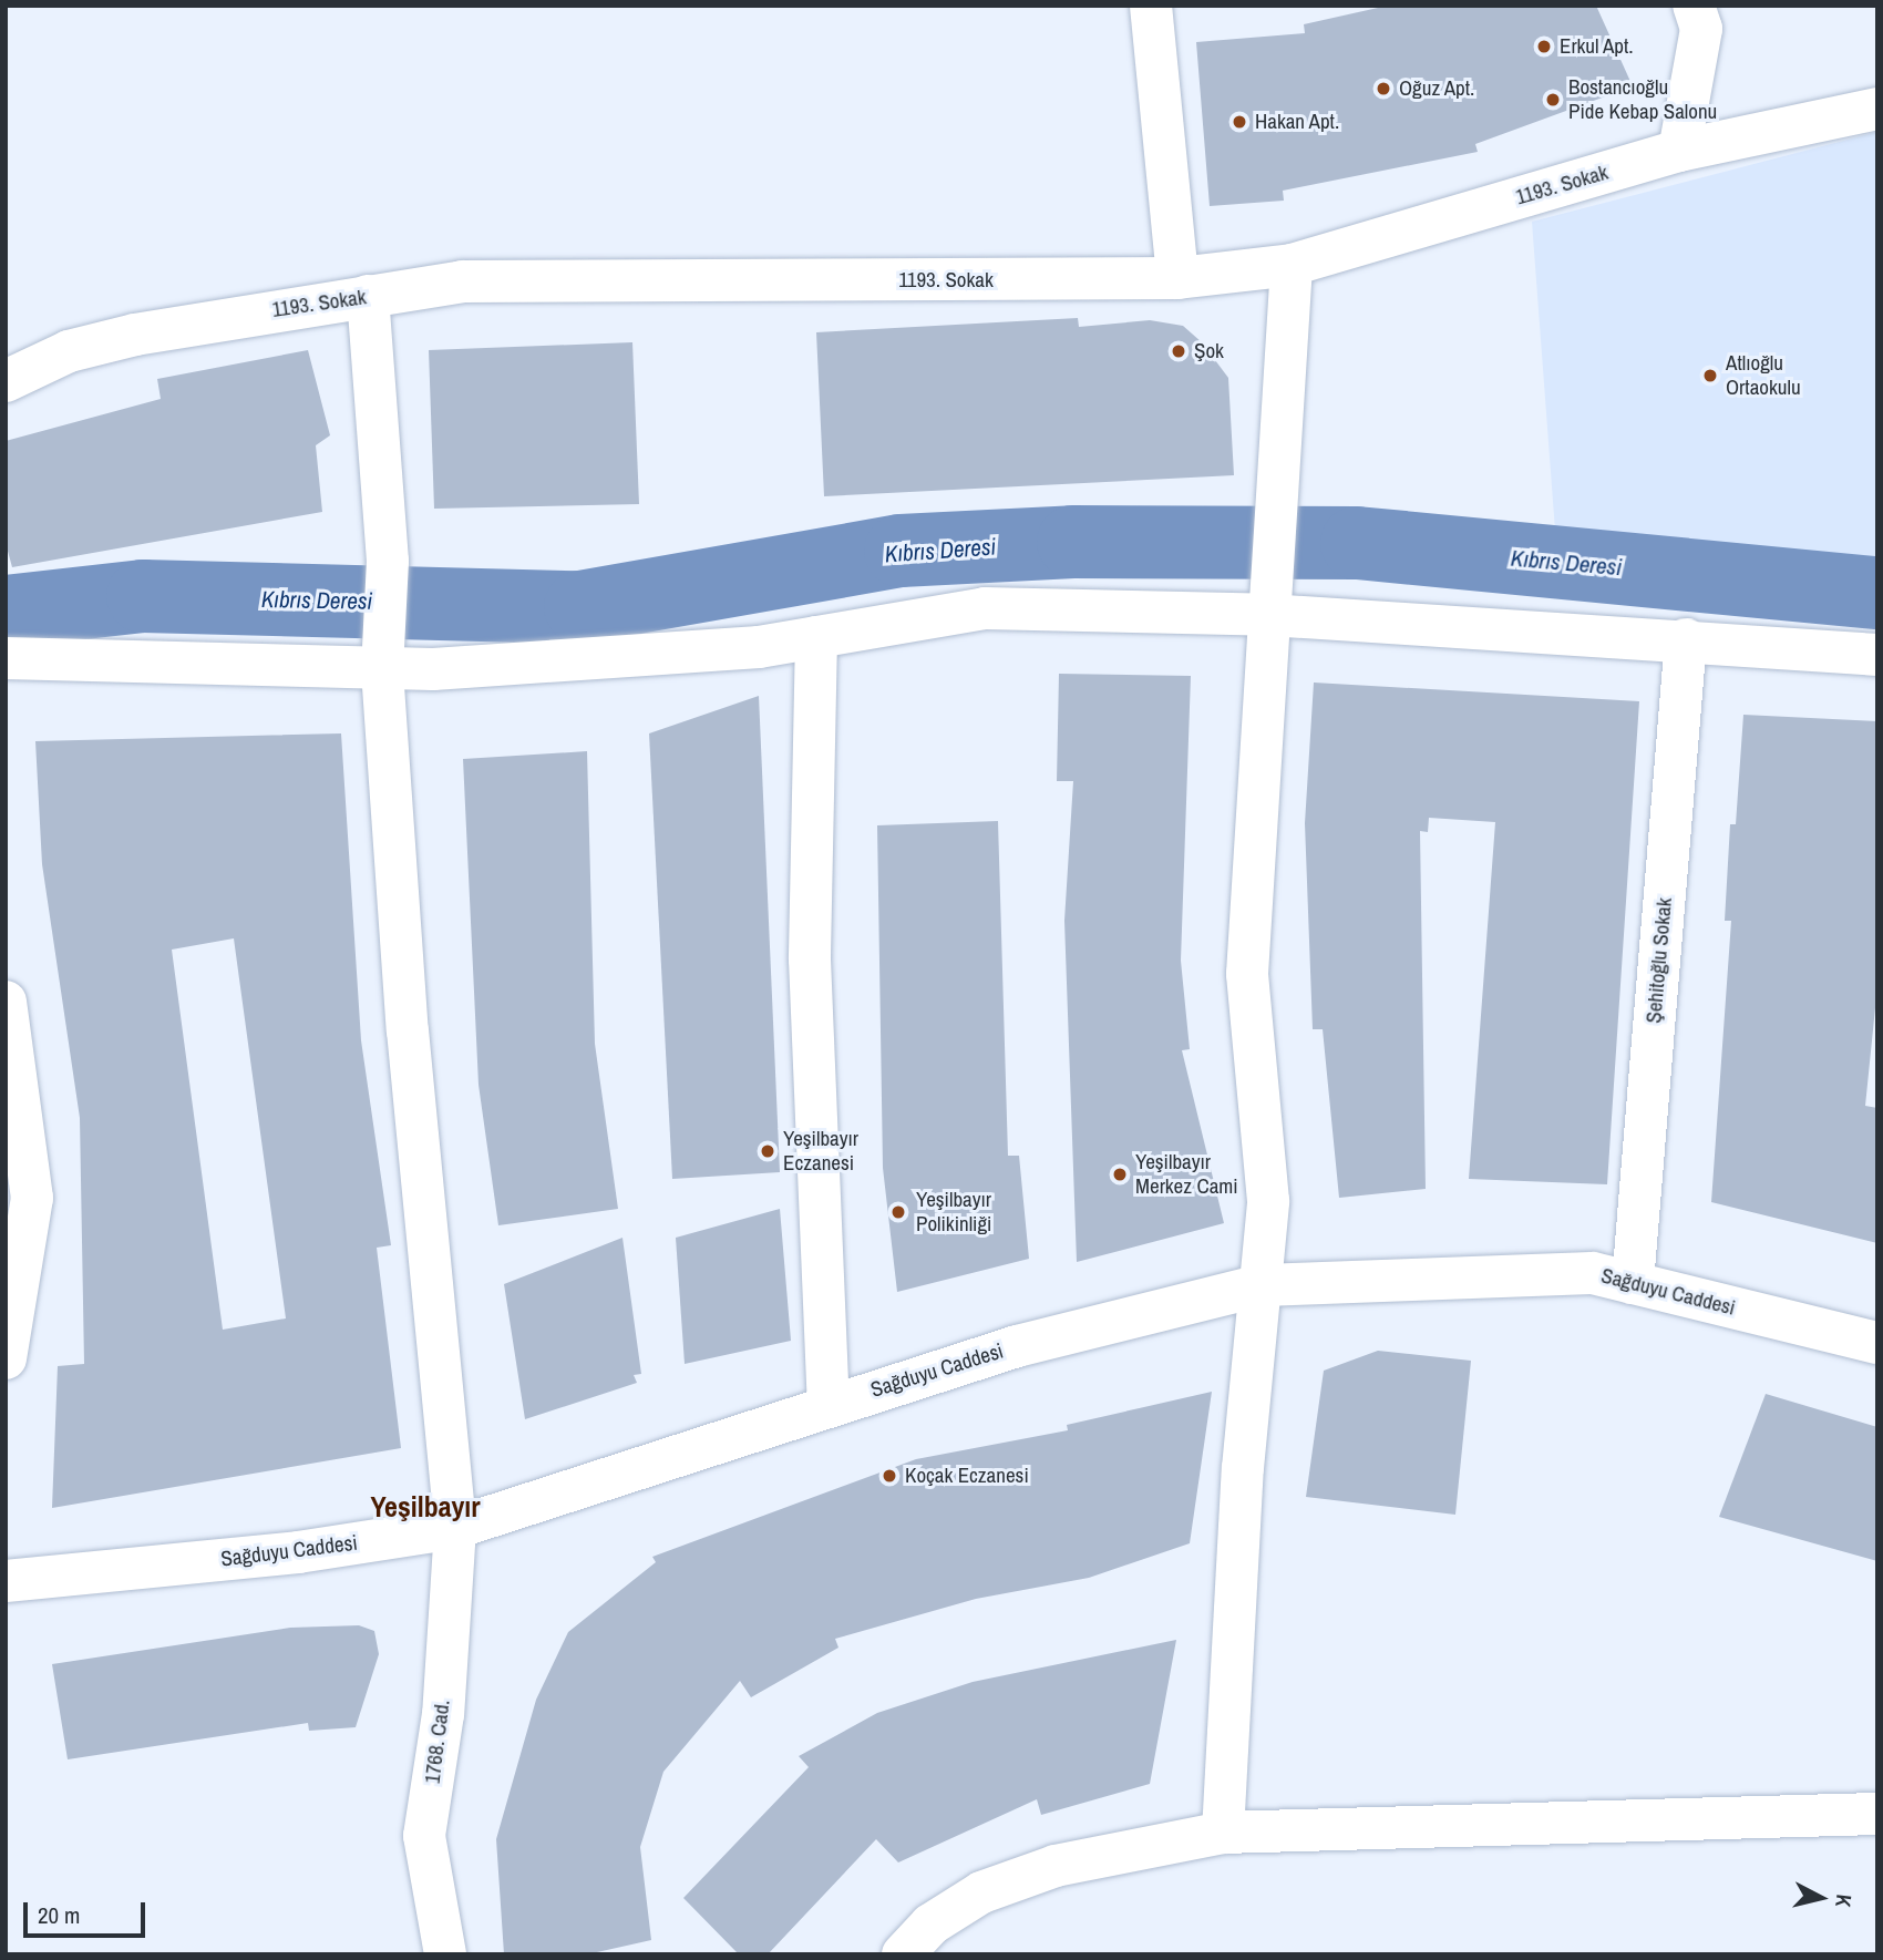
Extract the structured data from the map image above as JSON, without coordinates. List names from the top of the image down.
{
  "streets": {
    "street": [
      "1193. Sokak",
      "Şehitoğlu Sokak",
      "Sağduyu Caddesi",
      "1768. Cad."
    ]
  },
  "crossings": [
    ["1193. Sokak", "1768. Cad."],
    ["Şehitoğlu Sokak", "Sağduyu Caddesi"],
    ["Sağduyu Caddesi", "1768. Cad."]
  ],
  "districts": ["Yeşilbayır"],
  "water": ["Kıbrıs Deresi"],
  "places": [
    "Erkul Apt.",
    "Oğuz Apt.",
    "Bostancıoğlu Pide Kebap Salonu",
    "Hakan Apt.",
    "Şok",
    "Atlıoğlu Ortaokulu",
    "Yeşilbayır Eczanesi",
    "Yeşilbayır Merkez Cami",
    "Yeşilbayır Polikinliği",
    "Koçak Eczanesi"
  ],
  "scale_bar": "20 m",
  "north": "right"
}
